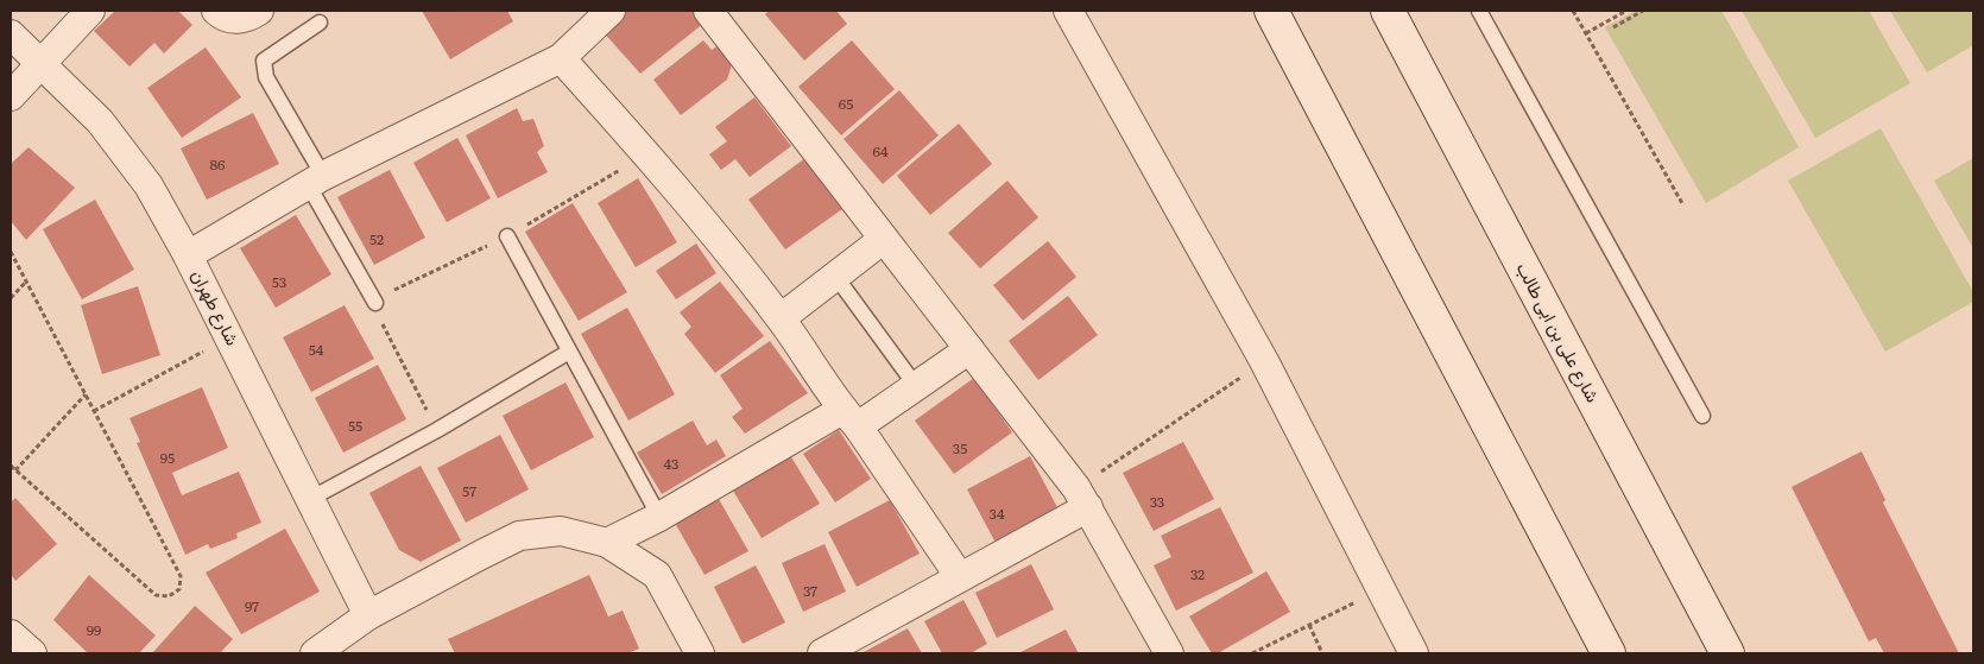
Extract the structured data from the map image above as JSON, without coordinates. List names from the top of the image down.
{
  "streets": {
    "street": ["شارع طهران", "شارع على بن ابى طالب"]
  },
  "house_numbers": [
    "65",
    "64",
    "86",
    "52",
    "53",
    "54",
    "55",
    "35",
    "95",
    "43",
    "57",
    "33",
    "34",
    "32",
    "37",
    "97",
    "99"
  ]
}
